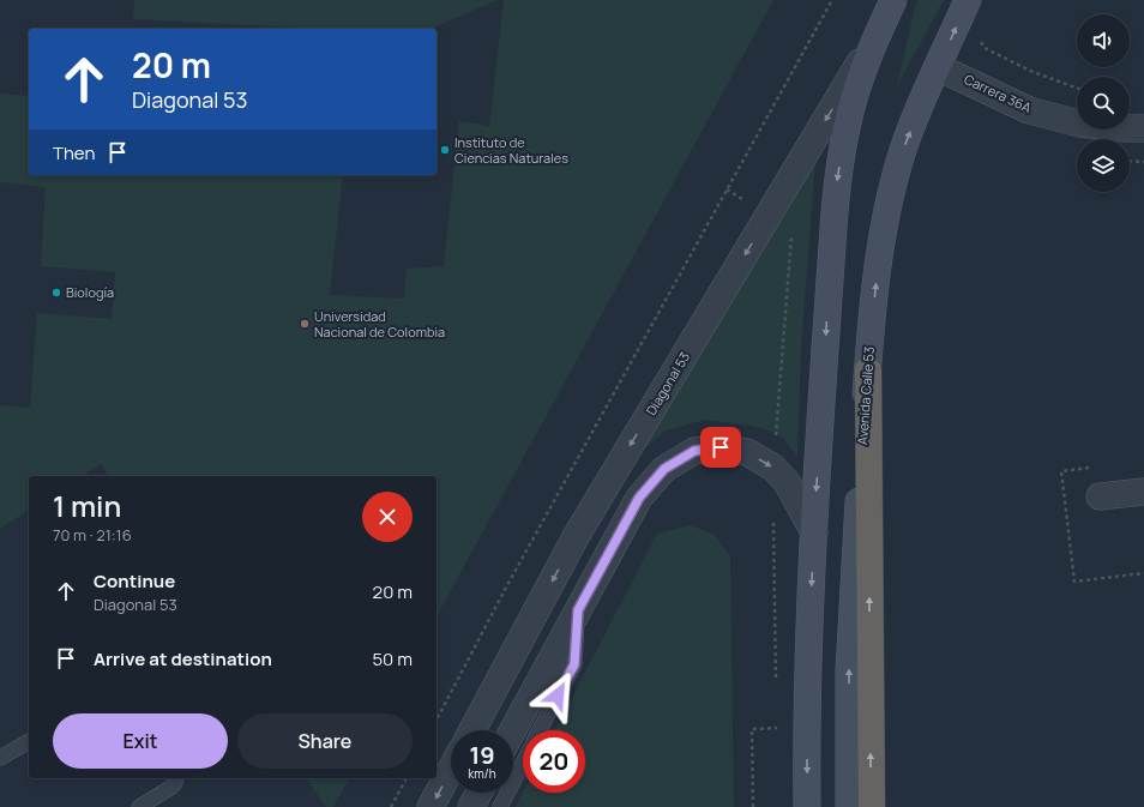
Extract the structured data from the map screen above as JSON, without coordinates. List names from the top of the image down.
{
  "streets": {
    "main road": ["Avenida Calle 53"],
    "street": ["Carrera 36A", "Diagonal 53"]
  },
  "crossings": [
    ["Carrera 36A", "Avenida Calle 53"]
  ],
  "one_way": ["Diagonal 53"],
  "places": ["Instituto de Ciencias Naturales", "Biología", "Universidad Nacional de Colombia"],
  "page": {
    "turn": ["20 m", "Diagonal 53"],
    "then": "Then",
    "heading": ["1 min", "70 m · 21:16"],
    "list": [
      {
        "name": "Continue",
        "note": "Diagonal 53",
        "value": "20 m"
      },
      {
        "name": "Arrive at destination",
        "value": "50 m"
      }
    ],
    "buttons": ["Exit", "Share"],
    "speed": "19 km/h",
    "limit": "20"
  }
}
